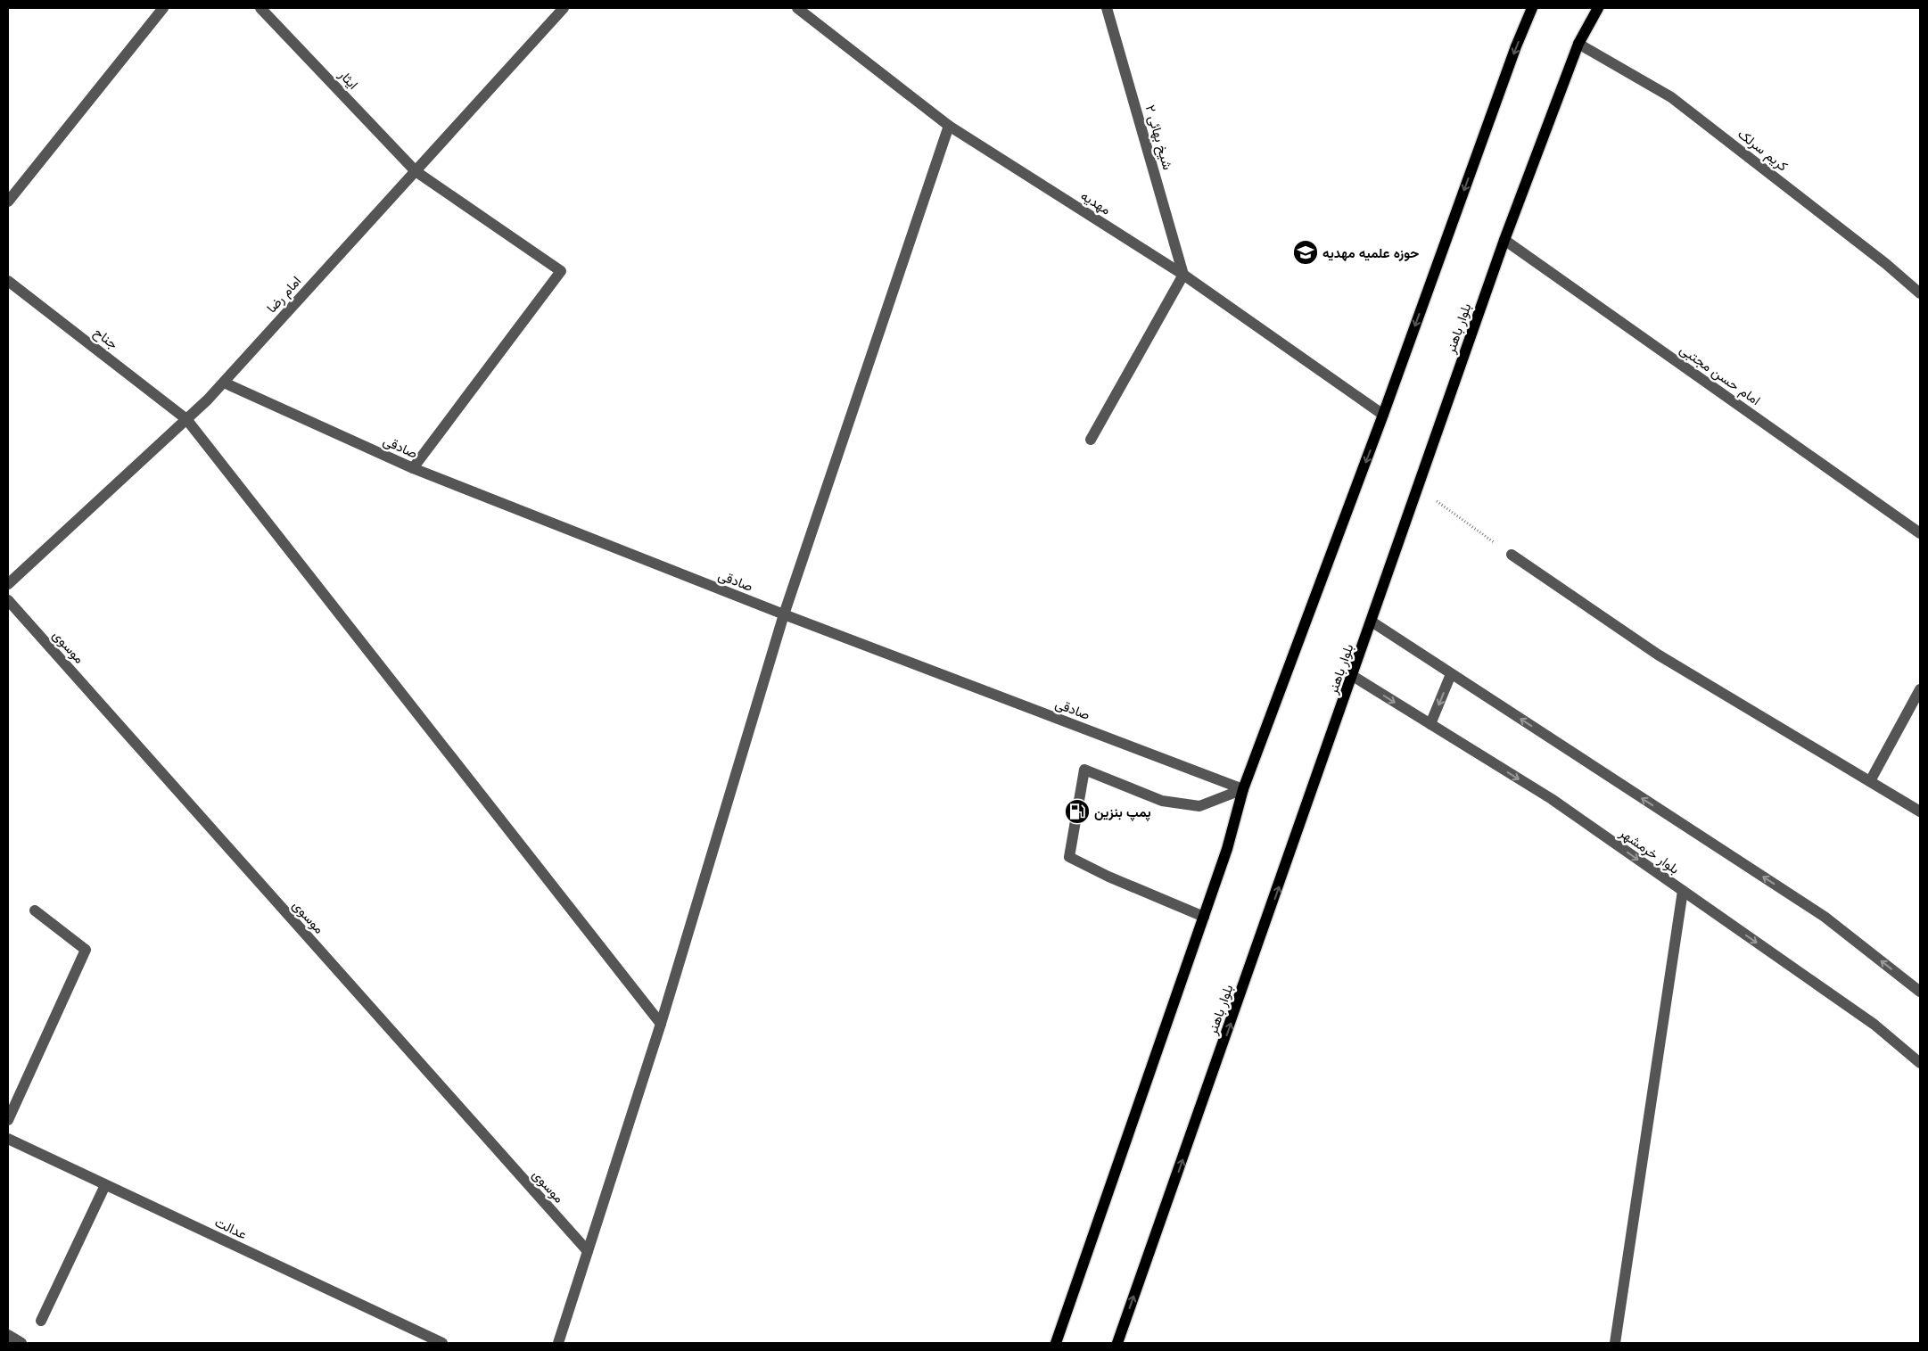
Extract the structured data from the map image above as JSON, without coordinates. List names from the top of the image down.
{
  "streets": {
    "main road": ["بلوار باهنر"],
    "street": [
      "ایثار",
      "شیخ بهائی ۲",
      "کریم سرلک",
      "مهدیه",
      "امام رضا",
      "جناح",
      "امام حسن مجتبی",
      "صادقی",
      "موسوی",
      "بلوار خرمشهر",
      "عدالت"
    ]
  },
  "crossings": [
    ["ایثار", "امام رضا"],
    ["ایثار", "صادقی"],
    ["شیخ بهائی ۲", "مهدیه"],
    ["کریم سرلک", "بلوار باهنر"],
    ["امام رضا", "جناح"],
    ["امام رضا", "صادقی"],
    ["بلوار باهنر", "امام حسن مجتبی"],
    ["بلوار باهنر", "بلوار خرمشهر"]
  ],
  "places": {
    "school or university": ["حوزه علمیه مهدیه"],
    "fuel station": ["پمپ بنزین"]
  }
}
